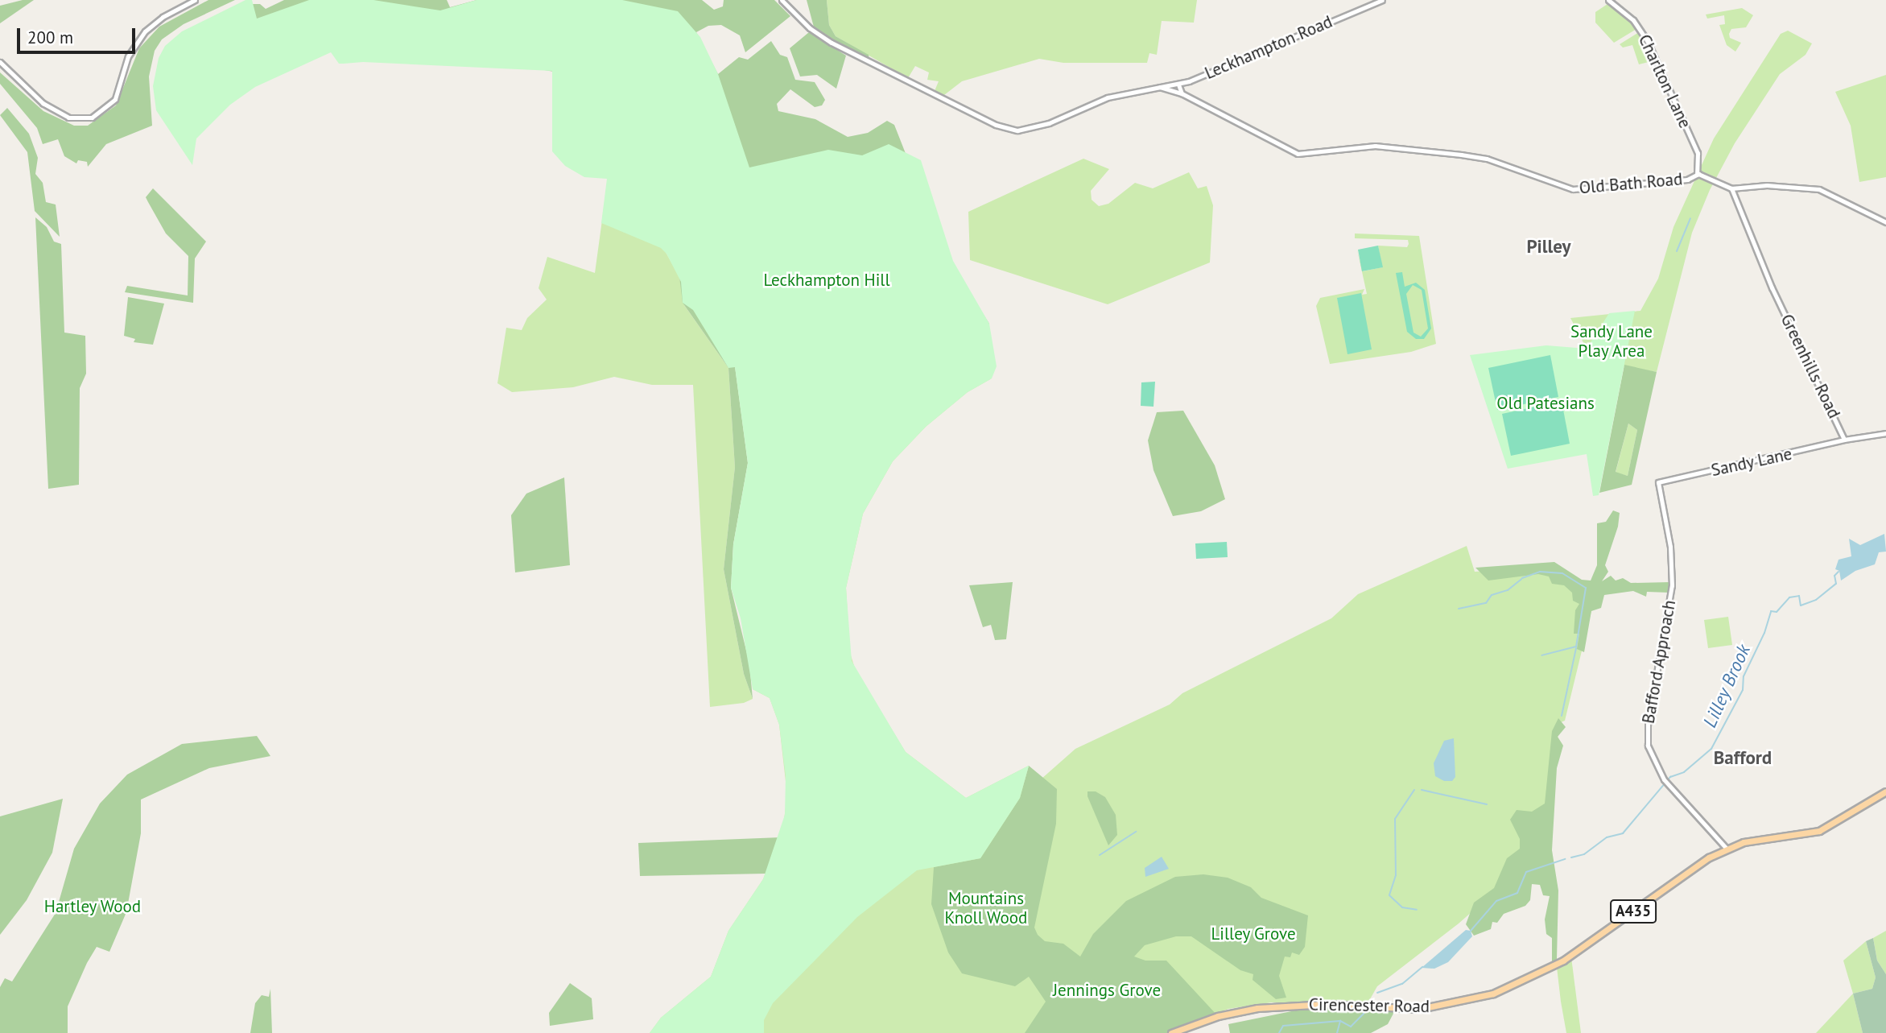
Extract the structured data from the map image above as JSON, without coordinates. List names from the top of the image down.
{
  "streets": {
    "main road": ["A435", "Cirencester Road"],
    "street": [
      "Leckhampton Road",
      "Charlton Lane",
      "Old Bath Road",
      "Greenhills Road",
      "Sandy Lane",
      "Bafford Approach"
    ]
  },
  "crossings": [
    ["Leckhampton Road", "Old Bath Road"],
    ["Charlton Lane", "Old Bath Road"],
    ["Old Bath Road", "Greenhills Road"],
    ["Greenhills Road", "Sandy Lane"],
    ["Sandy Lane", "Bafford Approach"],
    ["Bafford Approach", "Cirencester Road"]
  ],
  "districts": ["Pilley", "Bafford"],
  "water": ["Lilley Brook"],
  "parks": [
    "Leckhampton Hill",
    "Sandy Lane Play Area",
    "Old Patesians",
    "Mountains Knoll Wood",
    "Hartley Wood",
    "Lilley Grove",
    "Jennings Grove"
  ],
  "scale_bar": "200 m"
}
